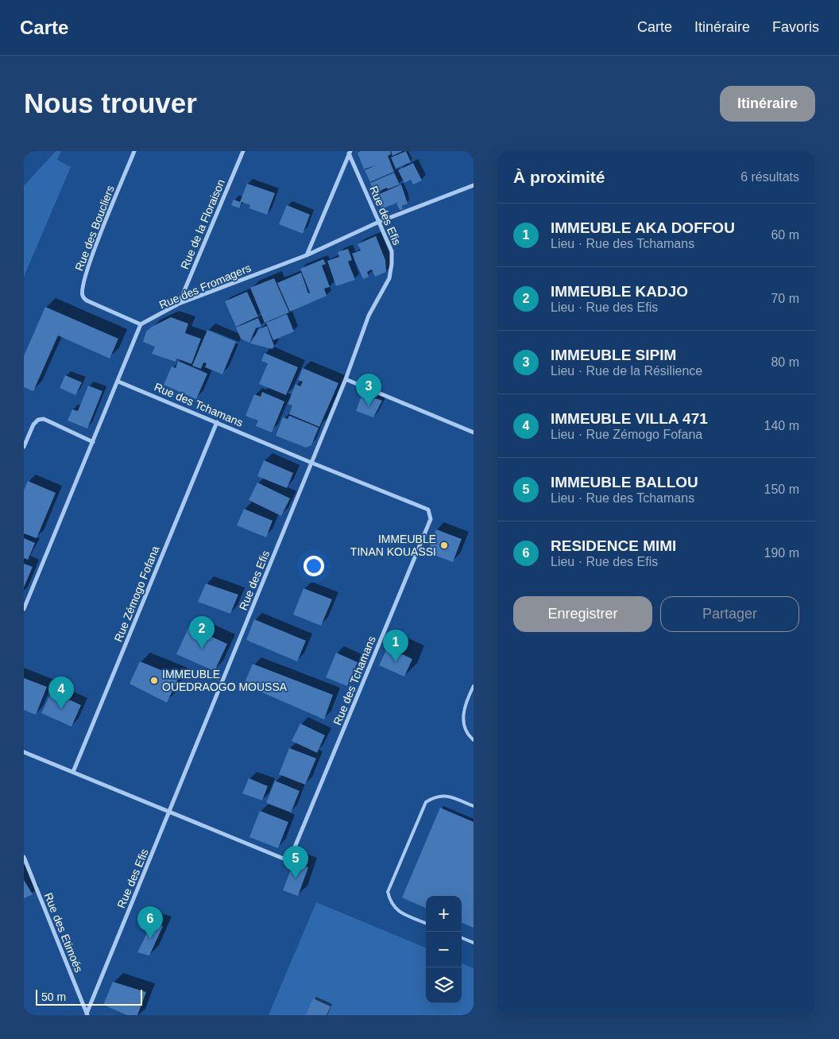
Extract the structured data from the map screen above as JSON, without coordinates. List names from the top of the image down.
{
  "streets": {
    "street": [
      "Rue des Efis",
      "Rue de la Floraison",
      "Rue des Boucliers",
      "Rue des Fromagers",
      "Rue des Tchamans",
      "Rue Zémogo Fofana",
      "Rue des Etimoés"
    ]
  },
  "crossings": [
    ["Rue des Efis", "Rue des Fromagers"],
    ["Rue des Efis", "Rue des Tchamans"],
    ["Rue des Efis", "Rue des Etimoés"],
    ["Rue de la Floraison", "Rue des Fromagers"],
    ["Rue des Boucliers", "Rue des Fromagers"],
    ["Rue des Tchamans", "Rue Zémogo Fofana"]
  ],
  "places": ["IMMEUBLE TINAN KOUASSI", "IMMEUBLE OUEDRAOGO MOUSSA"],
  "scale_bar": "50 m",
  "page": {
    "header": "Carte",
    "nav": ["Carte", "Itinéraire", "Favoris"],
    "buttons": [
      "Itinéraire",
      ["Enregistrer", "Partager"]
    ],
    "title": "Nous trouver",
    "heading": ["À proximité", "6 résultats"],
    "list": [
      {
        "mark": "1",
        "name": "IMMEUBLE AKA DOFFOU",
        "note": "Lieu · Rue des Tchamans",
        "value": "60 m"
      },
      {
        "mark": "2",
        "name": "IMMEUBLE KADJO",
        "note": "Lieu · Rue des Efis",
        "value": "70 m"
      },
      {
        "mark": "3",
        "name": "IMMEUBLE SIPIM",
        "note": "Lieu · Rue de la Résilience",
        "value": "80 m"
      },
      {
        "mark": "4",
        "name": "IMMEUBLE VILLA 471",
        "note": "Lieu · Rue Zémogo Fofana",
        "value": "140 m"
      },
      {
        "mark": "5",
        "name": "IMMEUBLE BALLOU",
        "note": "Lieu · Rue des Tchamans",
        "value": "150 m"
      },
      {
        "mark": "6",
        "name": "RESIDENCE MIMI",
        "note": "Lieu · Rue des Efis",
        "value": "190 m"
      }
    ],
    "pins": [
      "3",
      "2",
      "1",
      "4",
      "5",
      "6"
    ],
    "map_buttons": ["+", "−"],
    "scale": "50 m"
  }
}
